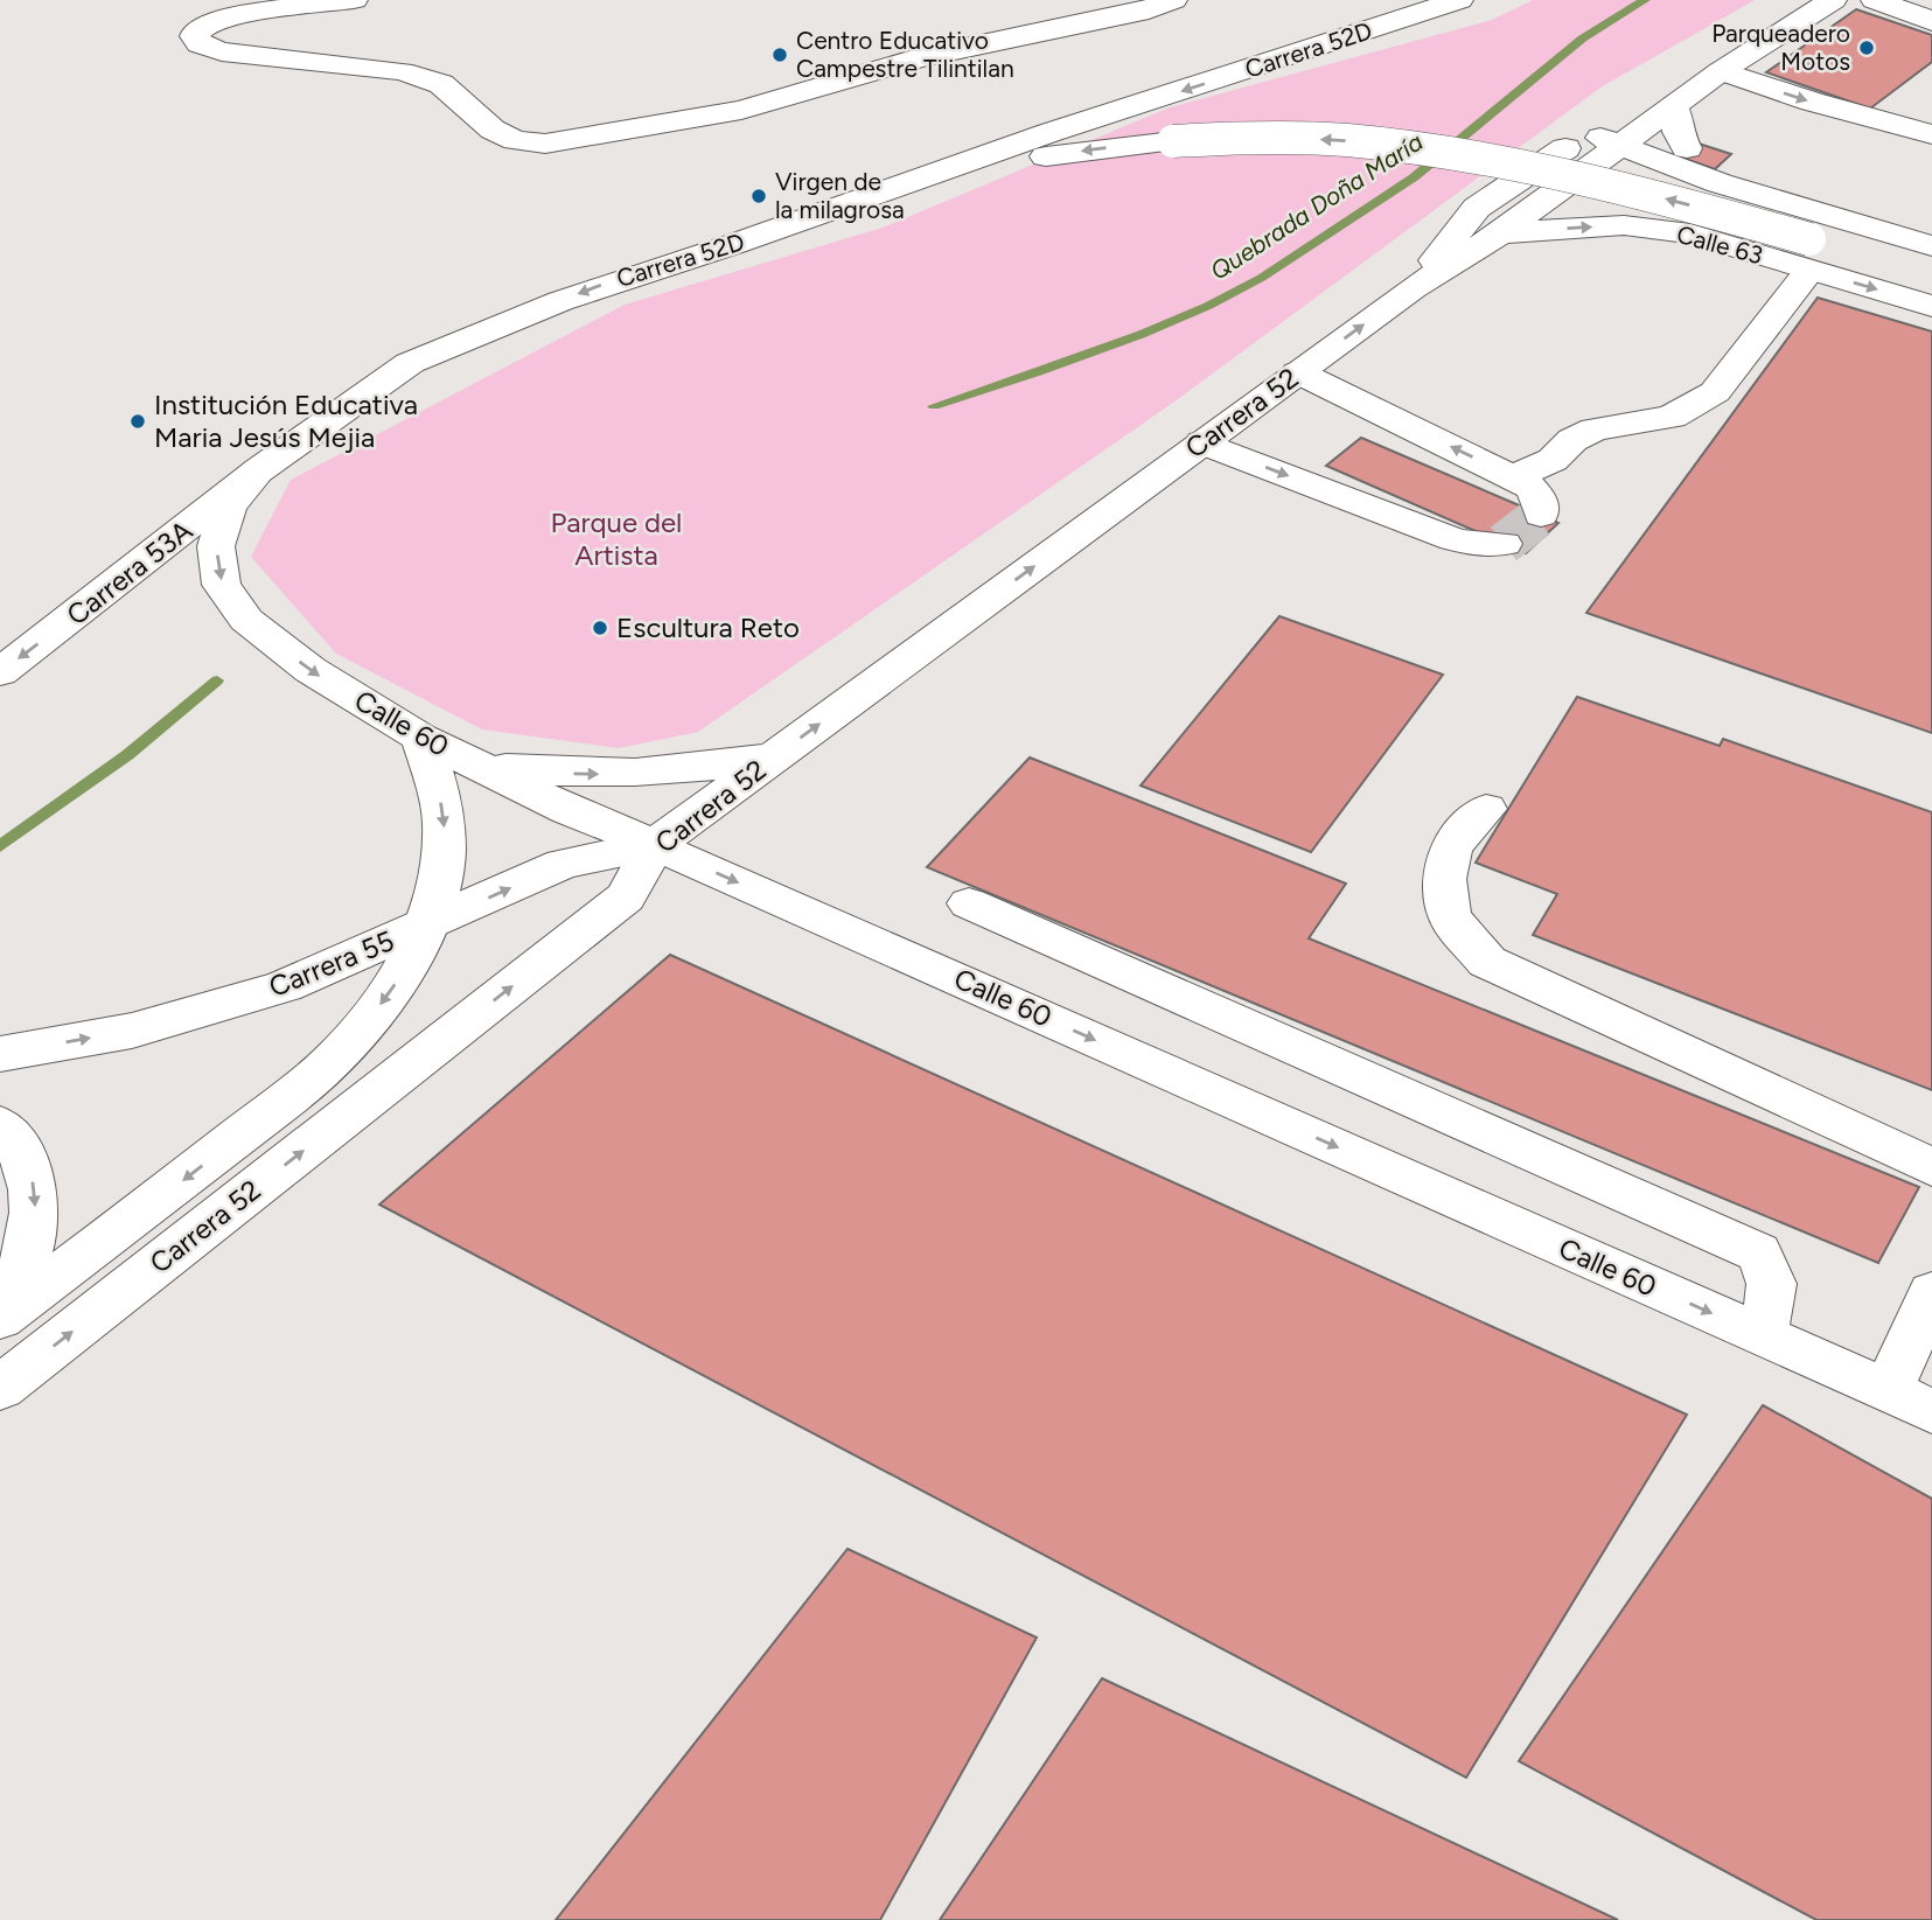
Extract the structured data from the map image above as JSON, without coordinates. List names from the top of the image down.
{
  "streets": {
    "main road": [
      "Carrera 52D",
      "Calle 63",
      "Carrera 52",
      "Carrera 53A",
      "Calle 60",
      "Carrera 55"
    ]
  },
  "crossings": [
    ["Carrera 52D", "Carrera 53A"],
    ["Carrera 52D", "Calle 60"],
    ["Calle 63", "Carrera 52"],
    ["Carrera 52", "Calle 60"],
    ["Carrera 52", "Carrera 55"],
    ["Carrera 53A", "Calle 60"],
    ["Calle 60", "Carrera 55"]
  ],
  "one_way": ["Carrera 52D", "Carrera 53A", "Carrera 55"],
  "water": ["Quebrada Doña María"],
  "parks": ["Parque del Artista"],
  "places": [
    "Parqueadero Motos",
    "Centro Educativo Campestre Tilintilan",
    "Virgen de la milagrosa",
    "Institución Educativa Maria Jesús Mejia",
    "Escultura Reto"
  ]
}
